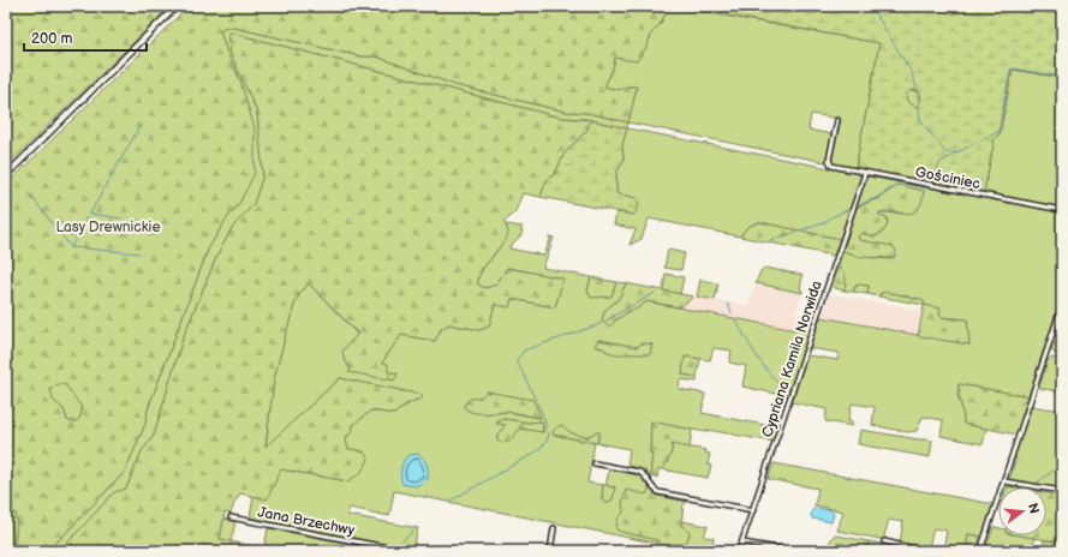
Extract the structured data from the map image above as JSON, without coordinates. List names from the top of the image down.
{
  "streets": {
    "street": ["Gościniec", "Cypriana Kamila Norwida", "Jana Brzechwy"]
  },
  "crossings": [
    ["Gościniec", "Cypriana Kamila Norwida"]
  ],
  "parks": ["Lasy Drewnickie"],
  "scale_bar": "200 m",
  "north": "right"
}
